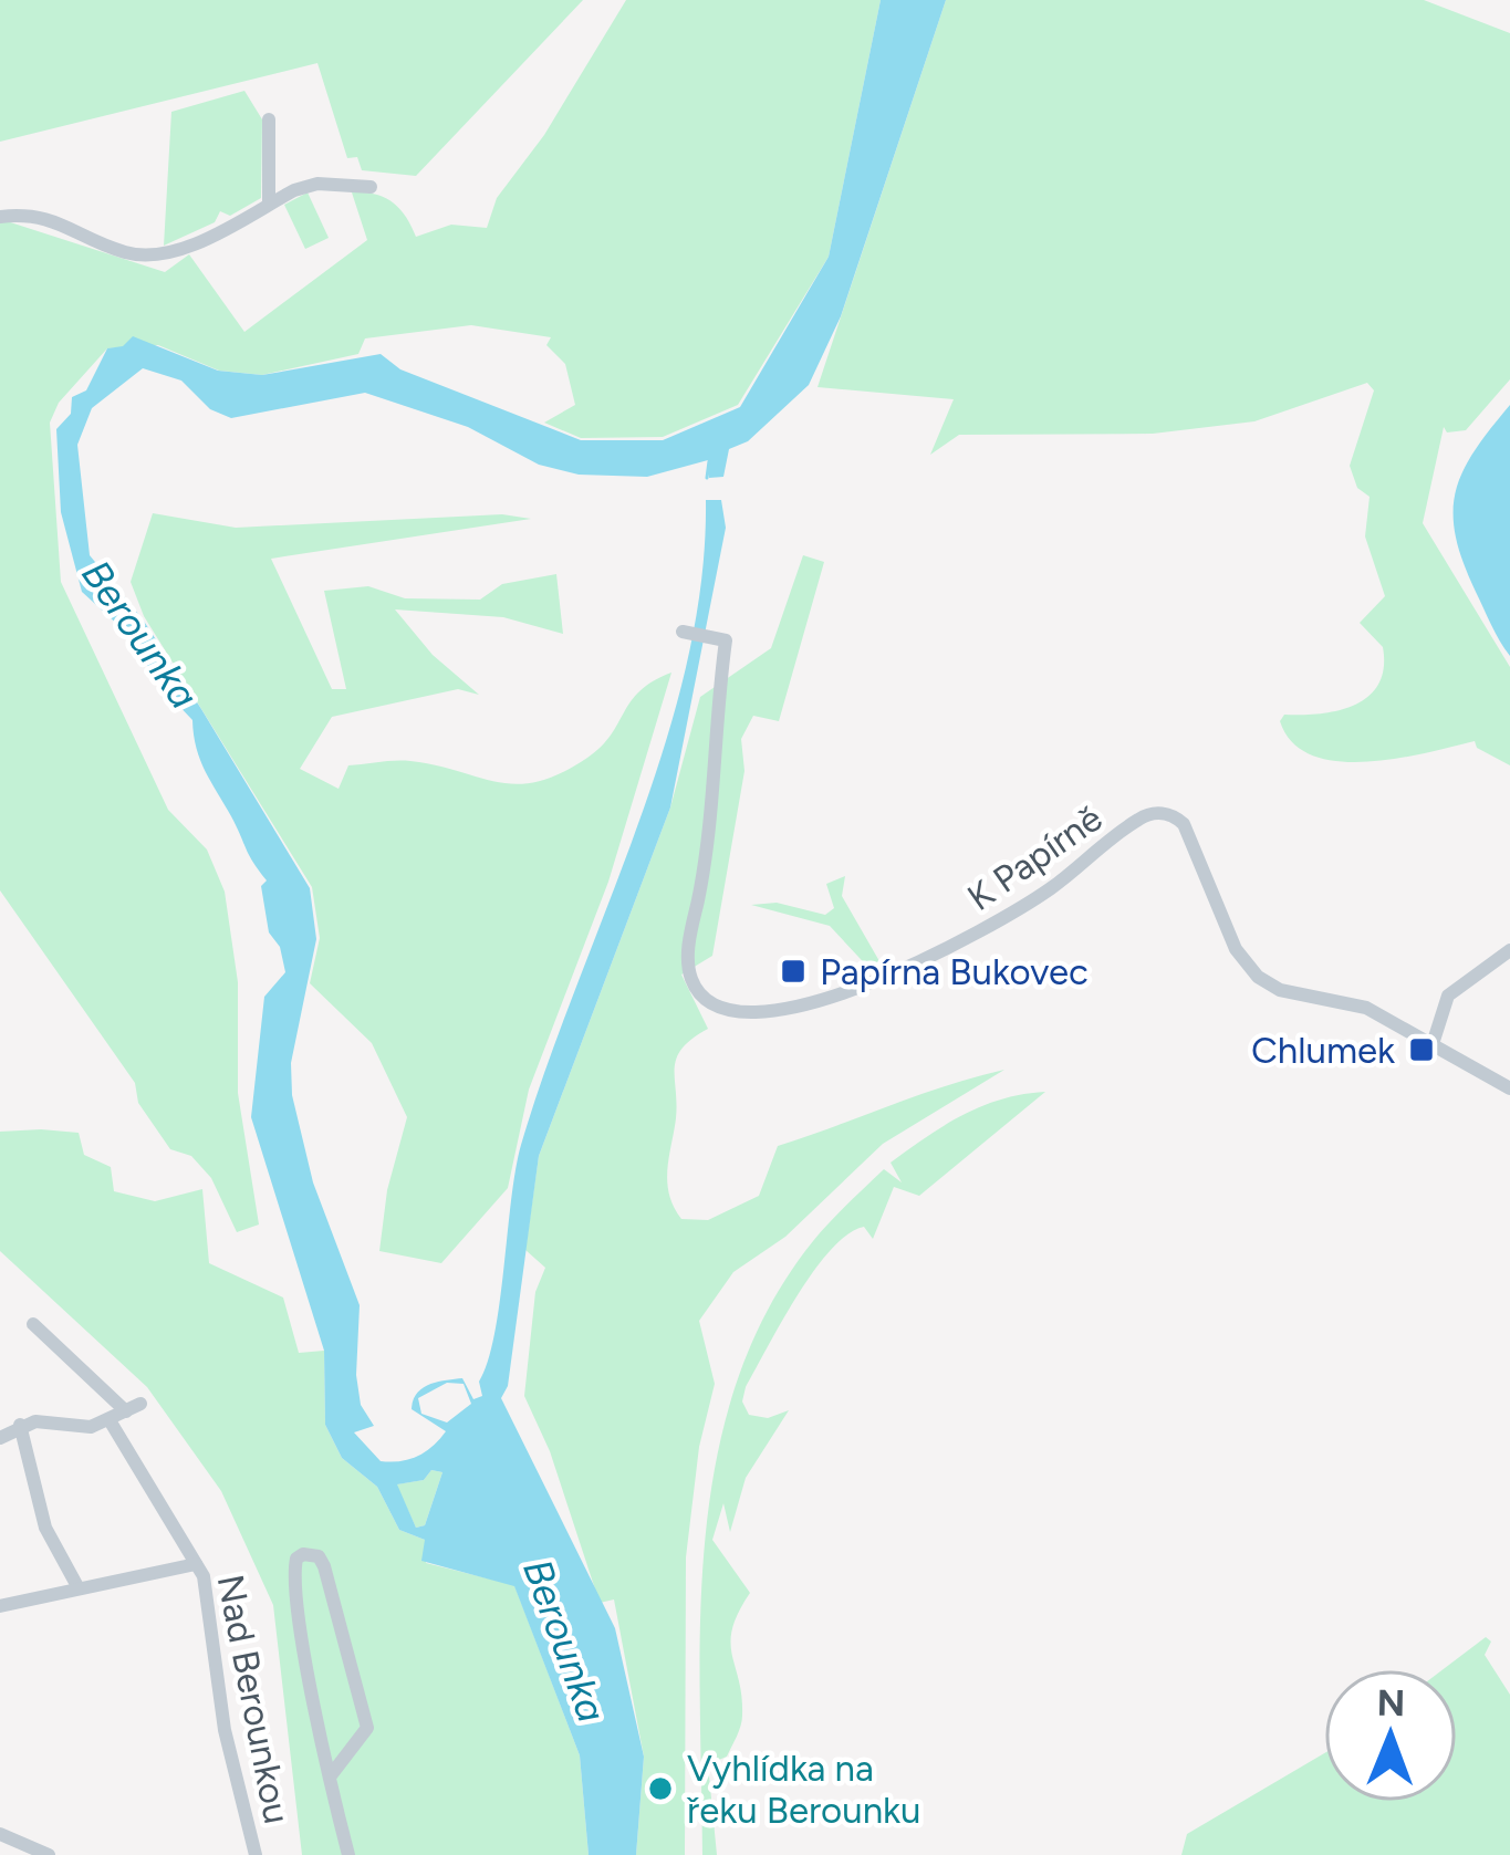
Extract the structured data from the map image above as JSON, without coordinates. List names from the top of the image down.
{
  "streets": {
    "street": ["K Papírně", "Nad Berounkou"]
  },
  "water": ["Berounka"],
  "places": {
    "transit": ["Papírna Bukovec", "Chlumek"],
    "other": ["Vyhlídka na řeku Berounku"]
  },
  "north": "top"
}
